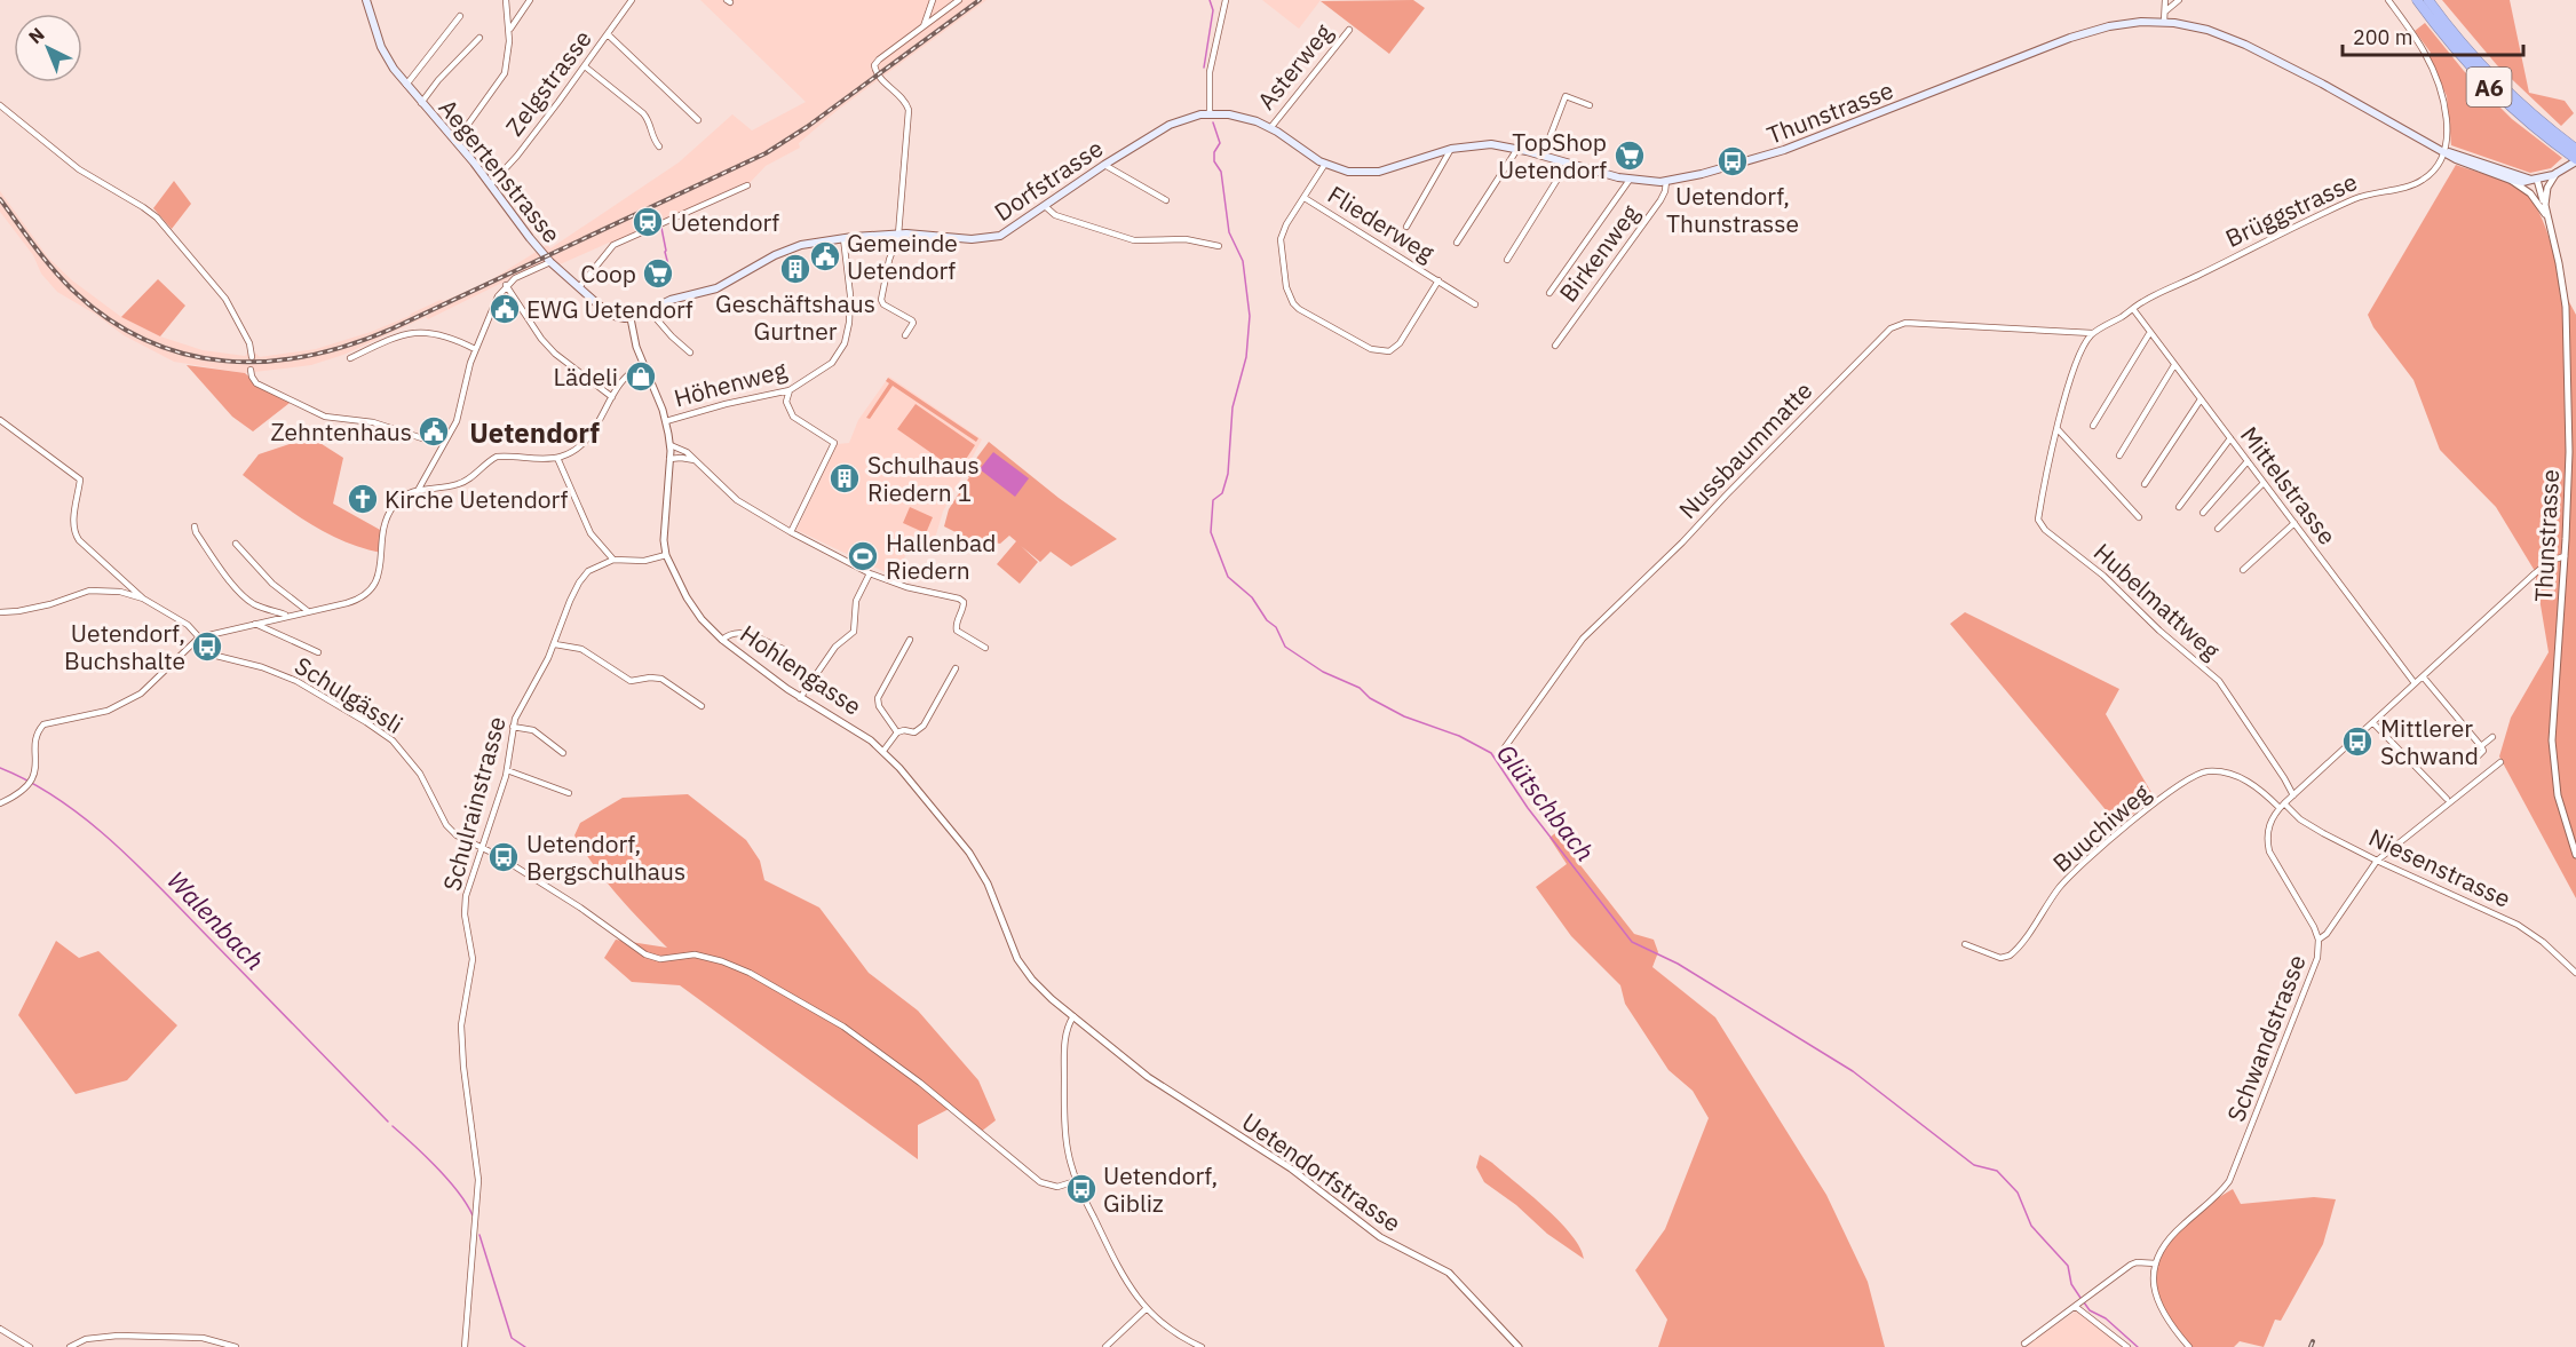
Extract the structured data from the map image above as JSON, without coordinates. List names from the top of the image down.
{
  "streets": {
    "highway": ["A6"],
    "main road": ["Thunstrasse", "Aegertenstrasse", "Dorfstrasse"],
    "street": [
      "Asterweg",
      "Zelgstrasse",
      "Brüggstrasse",
      "Fliederweg",
      "Birkenweg",
      "Höhenweg",
      "Nussbaummatte",
      "Mittelstrasse",
      "Hubelmattweg",
      "Hohlengasse",
      "Schulgässli",
      "Schulrainstrasse",
      "Buuchiweg",
      "Niesenstrasse",
      "Schwandstrasse",
      "Uetendorfstrasse"
    ]
  },
  "crossings": [
    ["Asterweg", "Thunstrasse"],
    ["Zelgstrasse", "Aegertenstrasse"],
    ["Thunstrasse", "Dorfstrasse"],
    ["Thunstrasse", "Brüggstrasse"],
    ["Thunstrasse", "Fliederweg"],
    ["Thunstrasse", "Birkenweg"],
    ["Thunstrasse", "Schwandstrasse"],
    ["Dorfstrasse", "Höhenweg"],
    ["Dorfstrasse", "Hohlengasse"],
    ["Brüggstrasse", "Nussbaummatte"],
    ["Brüggstrasse", "Mittelstrasse"],
    ["Höhenweg", "Hohlengasse"],
    ["Mittelstrasse", "Schwandstrasse"],
    ["Hubelmattweg", "Schwandstrasse"],
    ["Hohlengasse", "Uetendorfstrasse"],
    ["Schulgässli", "Schulrainstrasse"],
    ["Buuchiweg", "Niesenstrasse"],
    ["Buuchiweg", "Schwandstrasse"],
    ["Niesenstrasse", "Schwandstrasse"]
  ],
  "districts": ["Uetendorf"],
  "water": ["Glütschbach", "Walenbach"],
  "places": {
    "supermarket": ["TopShop Uetendorf", "Coop"],
    "bus stop": [
      "Uetendorf, Thunstrasse",
      "Uetendorf, Buchshalte",
      "Mittlerer Schwand",
      "Uetendorf, Bergschulhaus",
      "Uetendorf, Gibliz"
    ],
    "station": ["Uetendorf"],
    "public building": ["Gemeinde Uetendorf", "EWG Uetendorf", "Zehntenhaus"],
    "building": ["Geschäftshaus Gurtner", "Schulhaus Riedern 1"],
    "shop": ["Lädeli"],
    "church": ["Kirche Uetendorf"],
    "sports": ["Hallenbad Riedern"]
  },
  "scale_bar": "200 m",
  "north": "top left"
}
